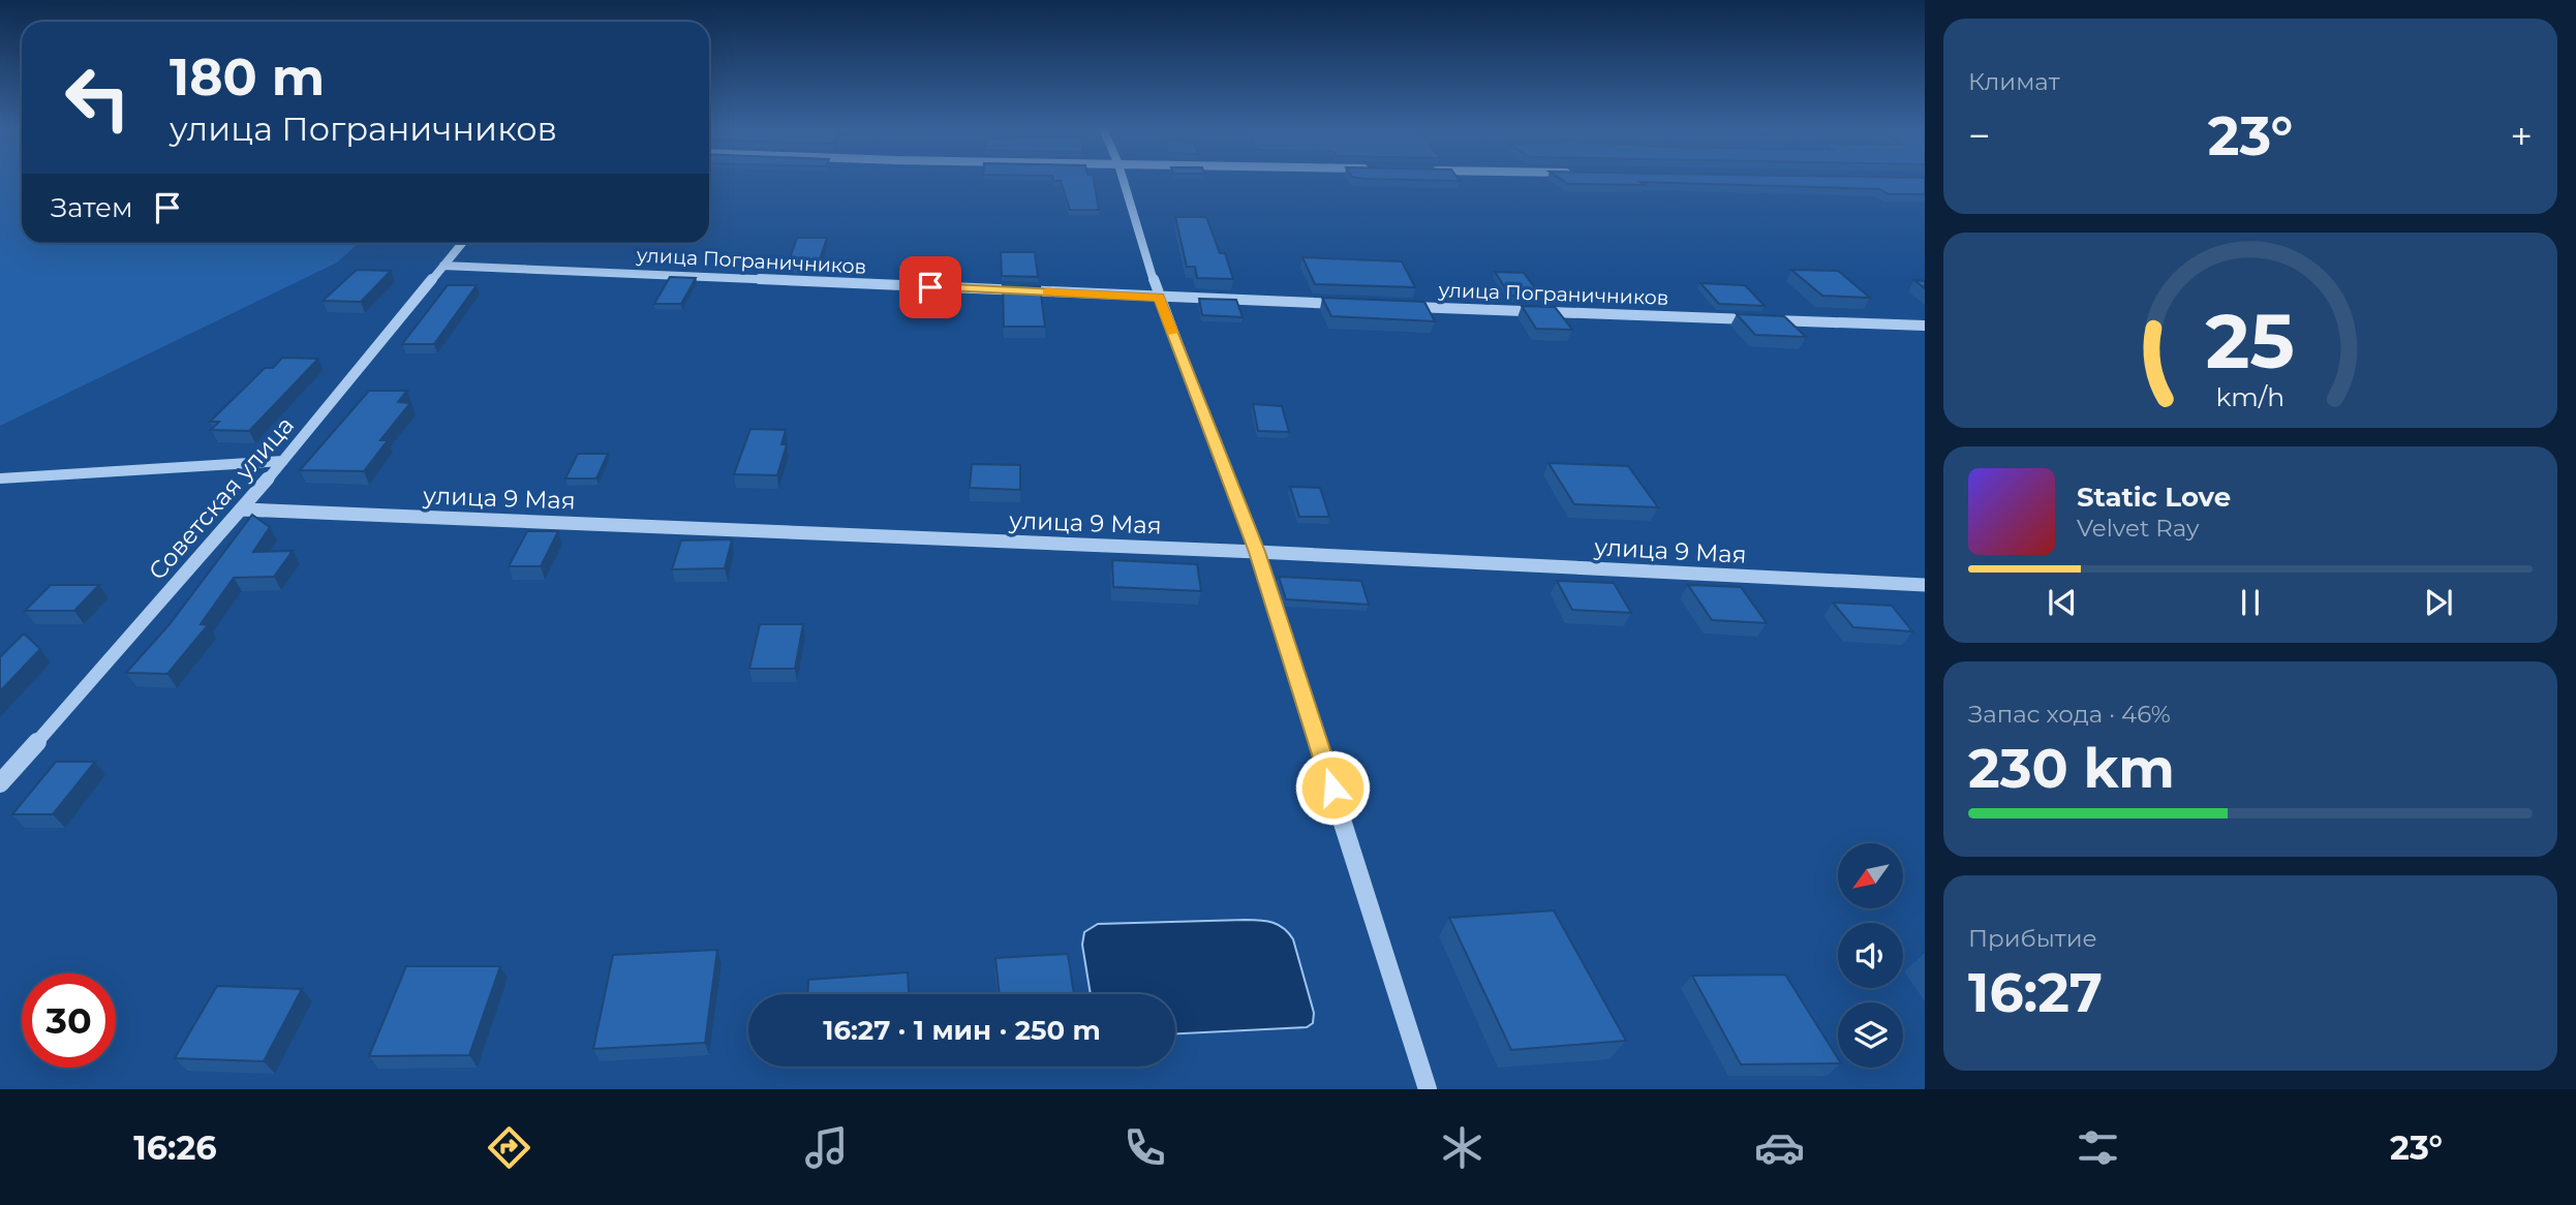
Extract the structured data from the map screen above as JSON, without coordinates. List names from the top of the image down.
{
  "streets": {
    "street": ["улица Пограничников", "Советская улица", "улица 9 Мая"]
  },
  "crossings": [
    ["улица Пограничников", "Советская улица"],
    ["Советская улица", "улица 9 Мая"]
  ],
  "north": "bottom left",
  "page": {
    "tile": [
      "Климат",
      ["Запас хода · 46%", "230 km"],
      ["Прибытие", "16:27"]
    ],
    "turn": ["180 m", "улица Пограничников"],
    "heat": ["−", "23°", "+"],
    "then": "Затем",
    "song": ["Static Love", "Velvet Ray"],
    "limit": "30",
    "trip": "16:27 · 1 мин · 250 m",
    "tabs": ["16:26", "23°"],
    "gauge": ["25", "km/h"]
  }
}
